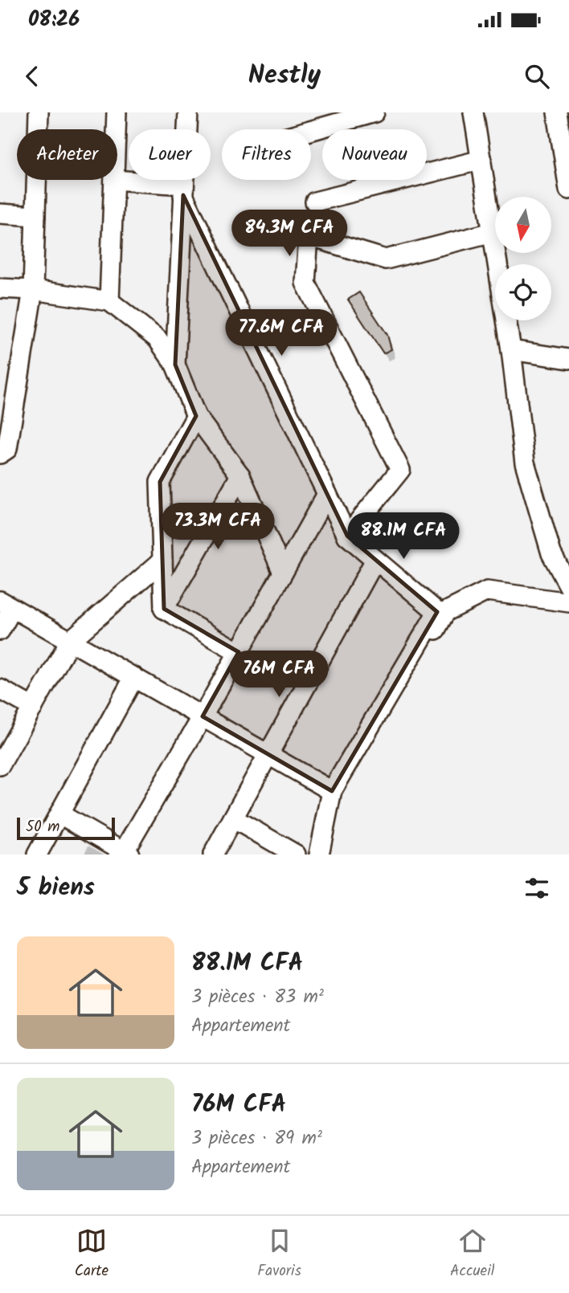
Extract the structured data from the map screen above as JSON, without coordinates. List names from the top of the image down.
{
  "scale_bar": "50 m",
  "north": "bottom",
  "page": {
    "status": "08:26",
    "header": "Nestly",
    "chip": [
      "Acheter",
      "Louer",
      "Filtres",
      "Nouveau"
    ],
    "price": [
      "84.3M CFA",
      "77.6M CFA",
      "73.3M CFA",
      "88.1M CFA",
      "76M CFA"
    ],
    "scale": "50 m",
    "heading": "5 biens",
    "list": [
      {
        "name": "88.1M CFA",
        "note": "3 pièces · 83 m² · Appartement"
      },
      {
        "name": "76M CFA",
        "note": "3 pièces · 89 m² · Appartement"
      }
    ],
    "tabs": ["Carte", "Favoris", "Accueil"]
  }
}
